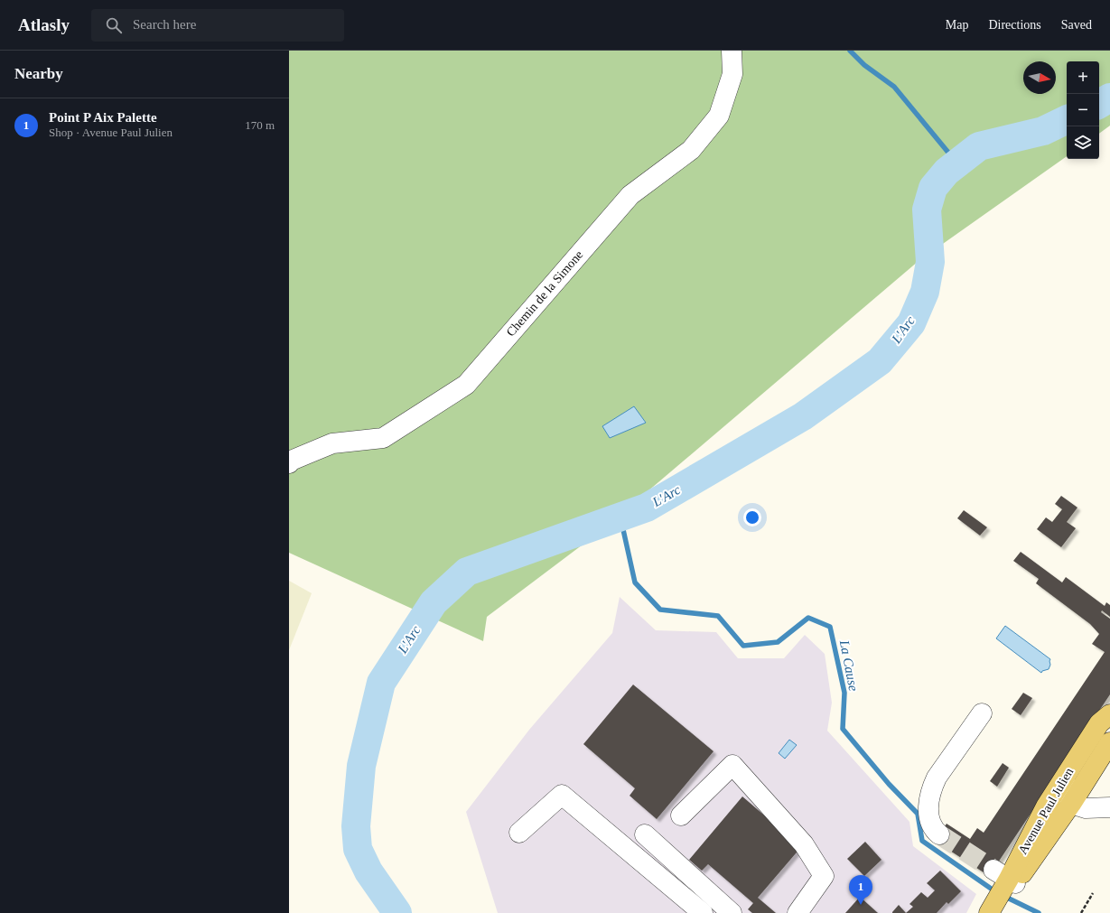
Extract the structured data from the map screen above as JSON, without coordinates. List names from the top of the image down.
{
  "streets": {
    "main road": ["Avenue Paul Julien"],
    "street": ["Chemin de la Simone"]
  },
  "water": ["L'Arc", "La Cause"],
  "north": "right",
  "page": {
    "header": "Atlasly",
    "search": "Search here",
    "nav": ["Map", "Directions", "Saved"],
    "heading": "Nearby",
    "map_buttons": ["+", "−"],
    "list": [
      {
        "mark": "1",
        "name": "Point P Aix Palette",
        "note": "Shop · Avenue Paul Julien",
        "value": "170 m"
      }
    ],
    "pins": "1"
  }
}
